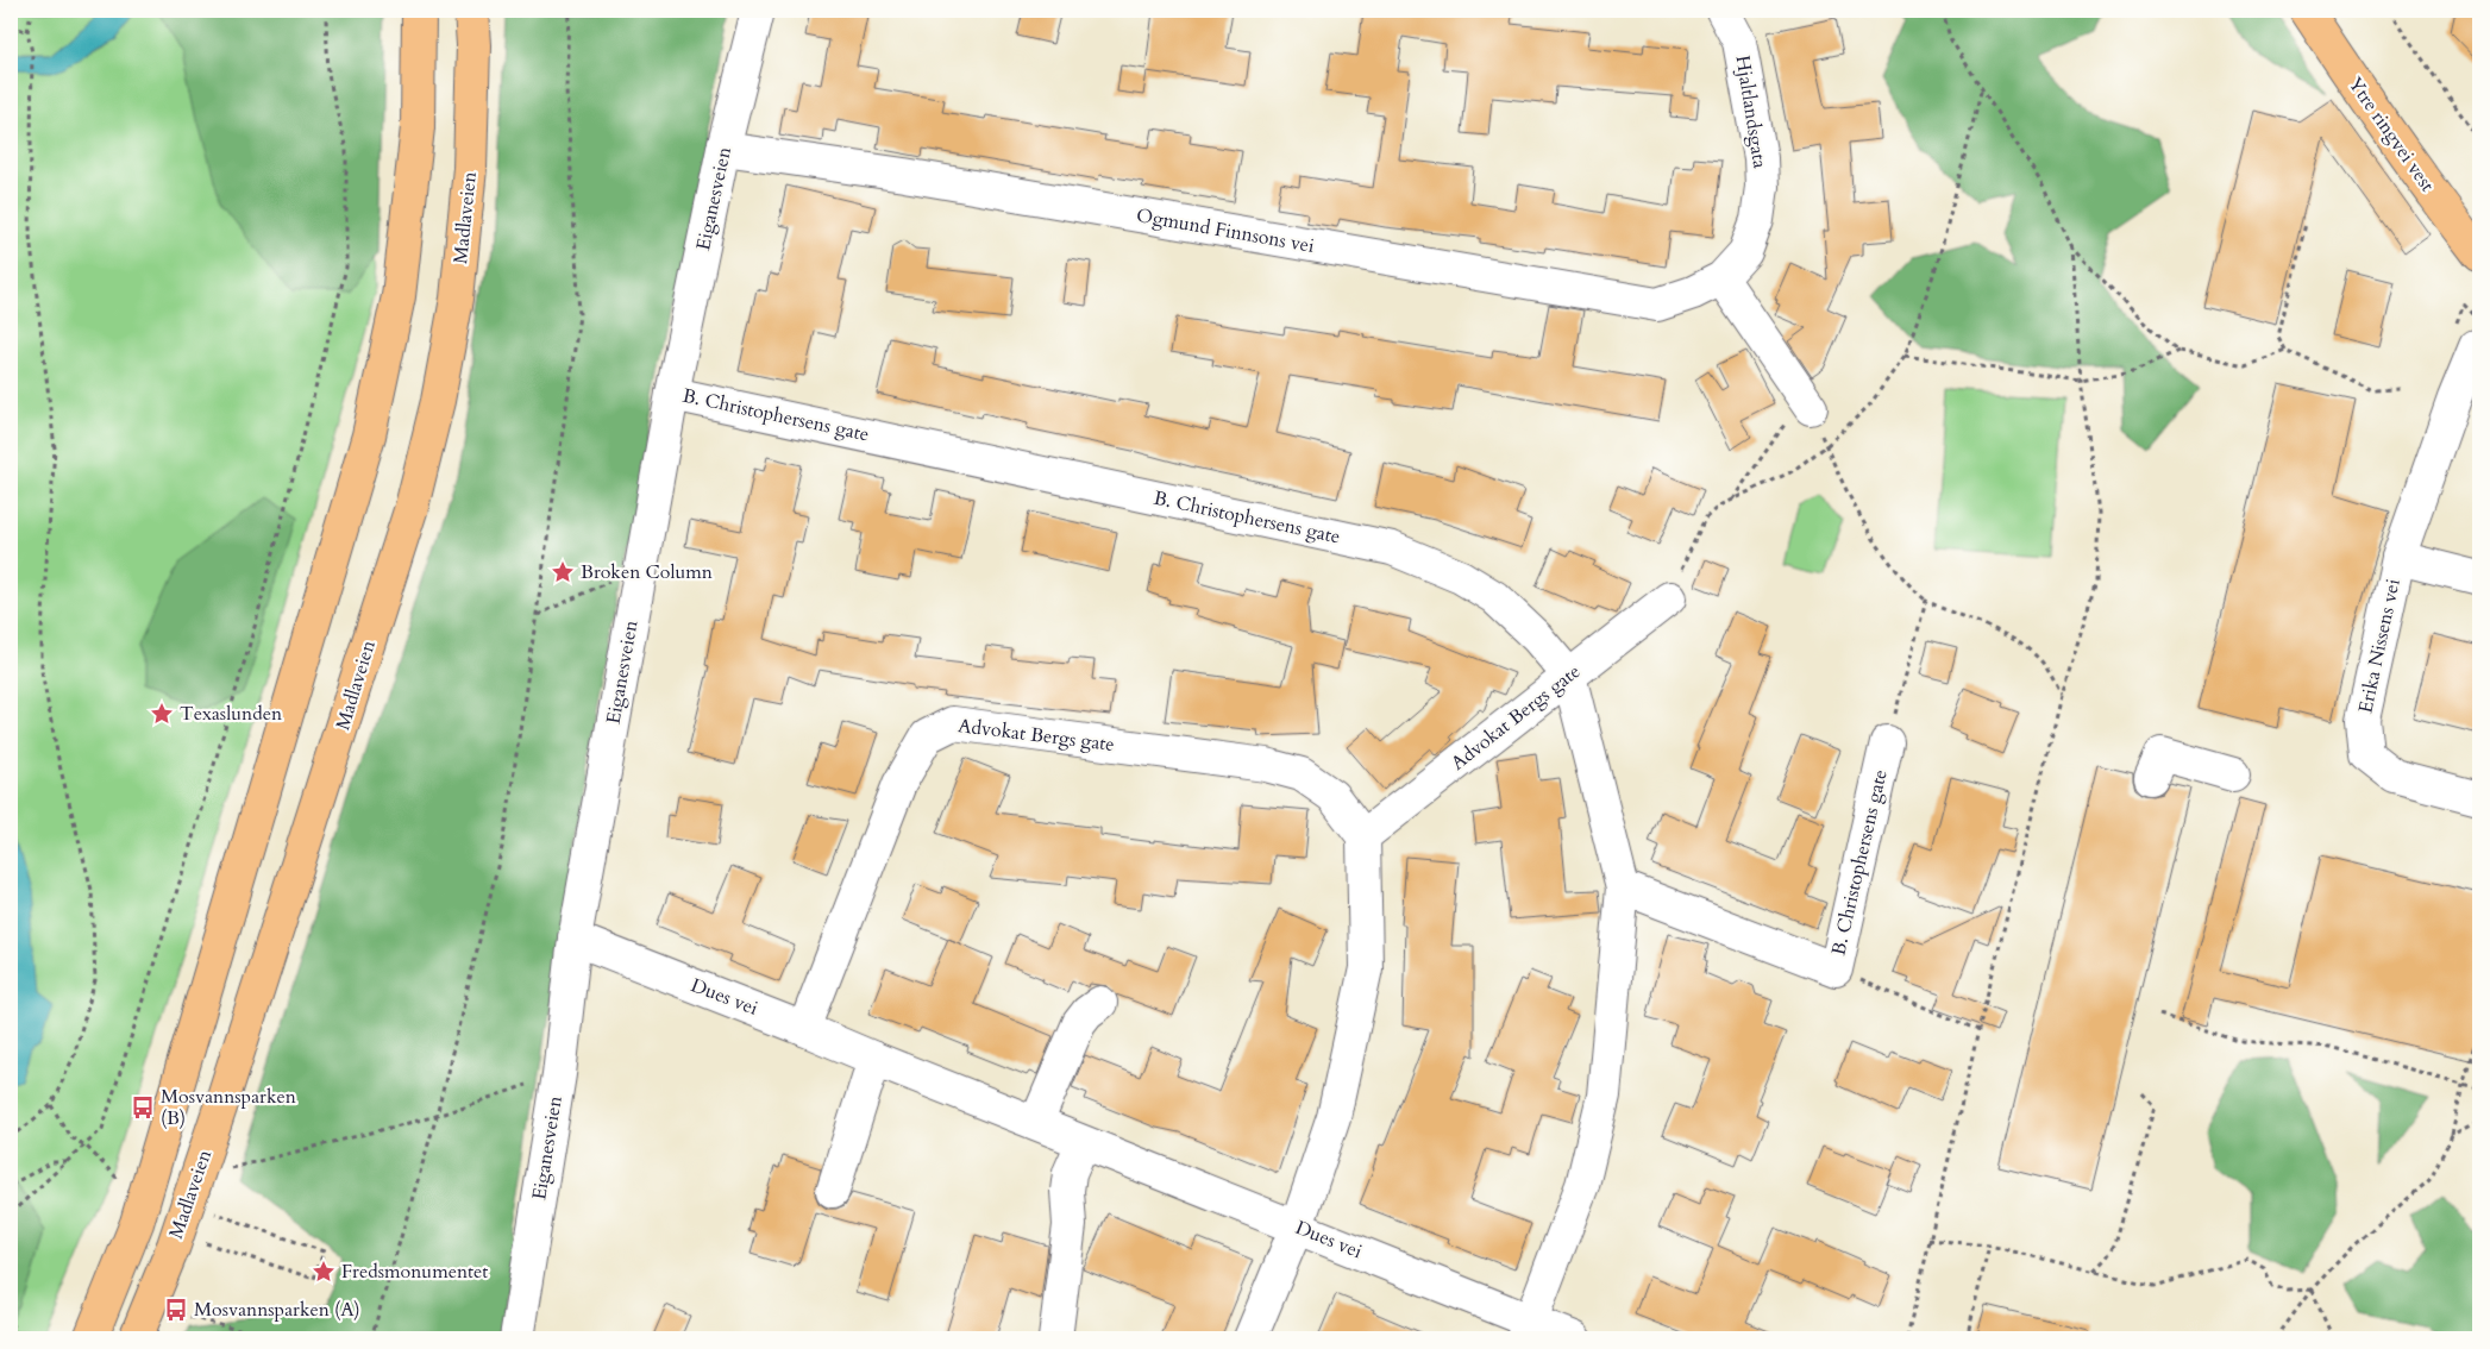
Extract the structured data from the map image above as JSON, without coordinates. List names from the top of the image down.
{
  "streets": {
    "main road": ["Ytre ringvei vest", "Madlaveien"],
    "street": [
      "Hjaltlandsgata",
      "Eiganesveien",
      "Ogmund Finnsons vei",
      "B. Christophersens gate",
      "Erika Nissens vei",
      "Advokat Bergs gate",
      "Dues vei"
    ]
  },
  "crossings": [
    ["Hjaltlandsgata", "Ogmund Finnsons vei"],
    ["Eiganesveien", "Ogmund Finnsons vei"],
    ["Eiganesveien", "B. Christophersens gate"],
    ["Eiganesveien", "Dues vei"],
    ["B. Christophersens gate", "Advokat Bergs gate"],
    ["B. Christophersens gate", "Dues vei"],
    ["Advokat Bergs gate", "Dues vei"]
  ],
  "places": {
    "place": ["Broken Column", "Texaslunden", "Fredsmonumentet"],
    "bus stop": ["Mosvannsparken (B)", "Mosvannsparken (A)"]
  }
}
